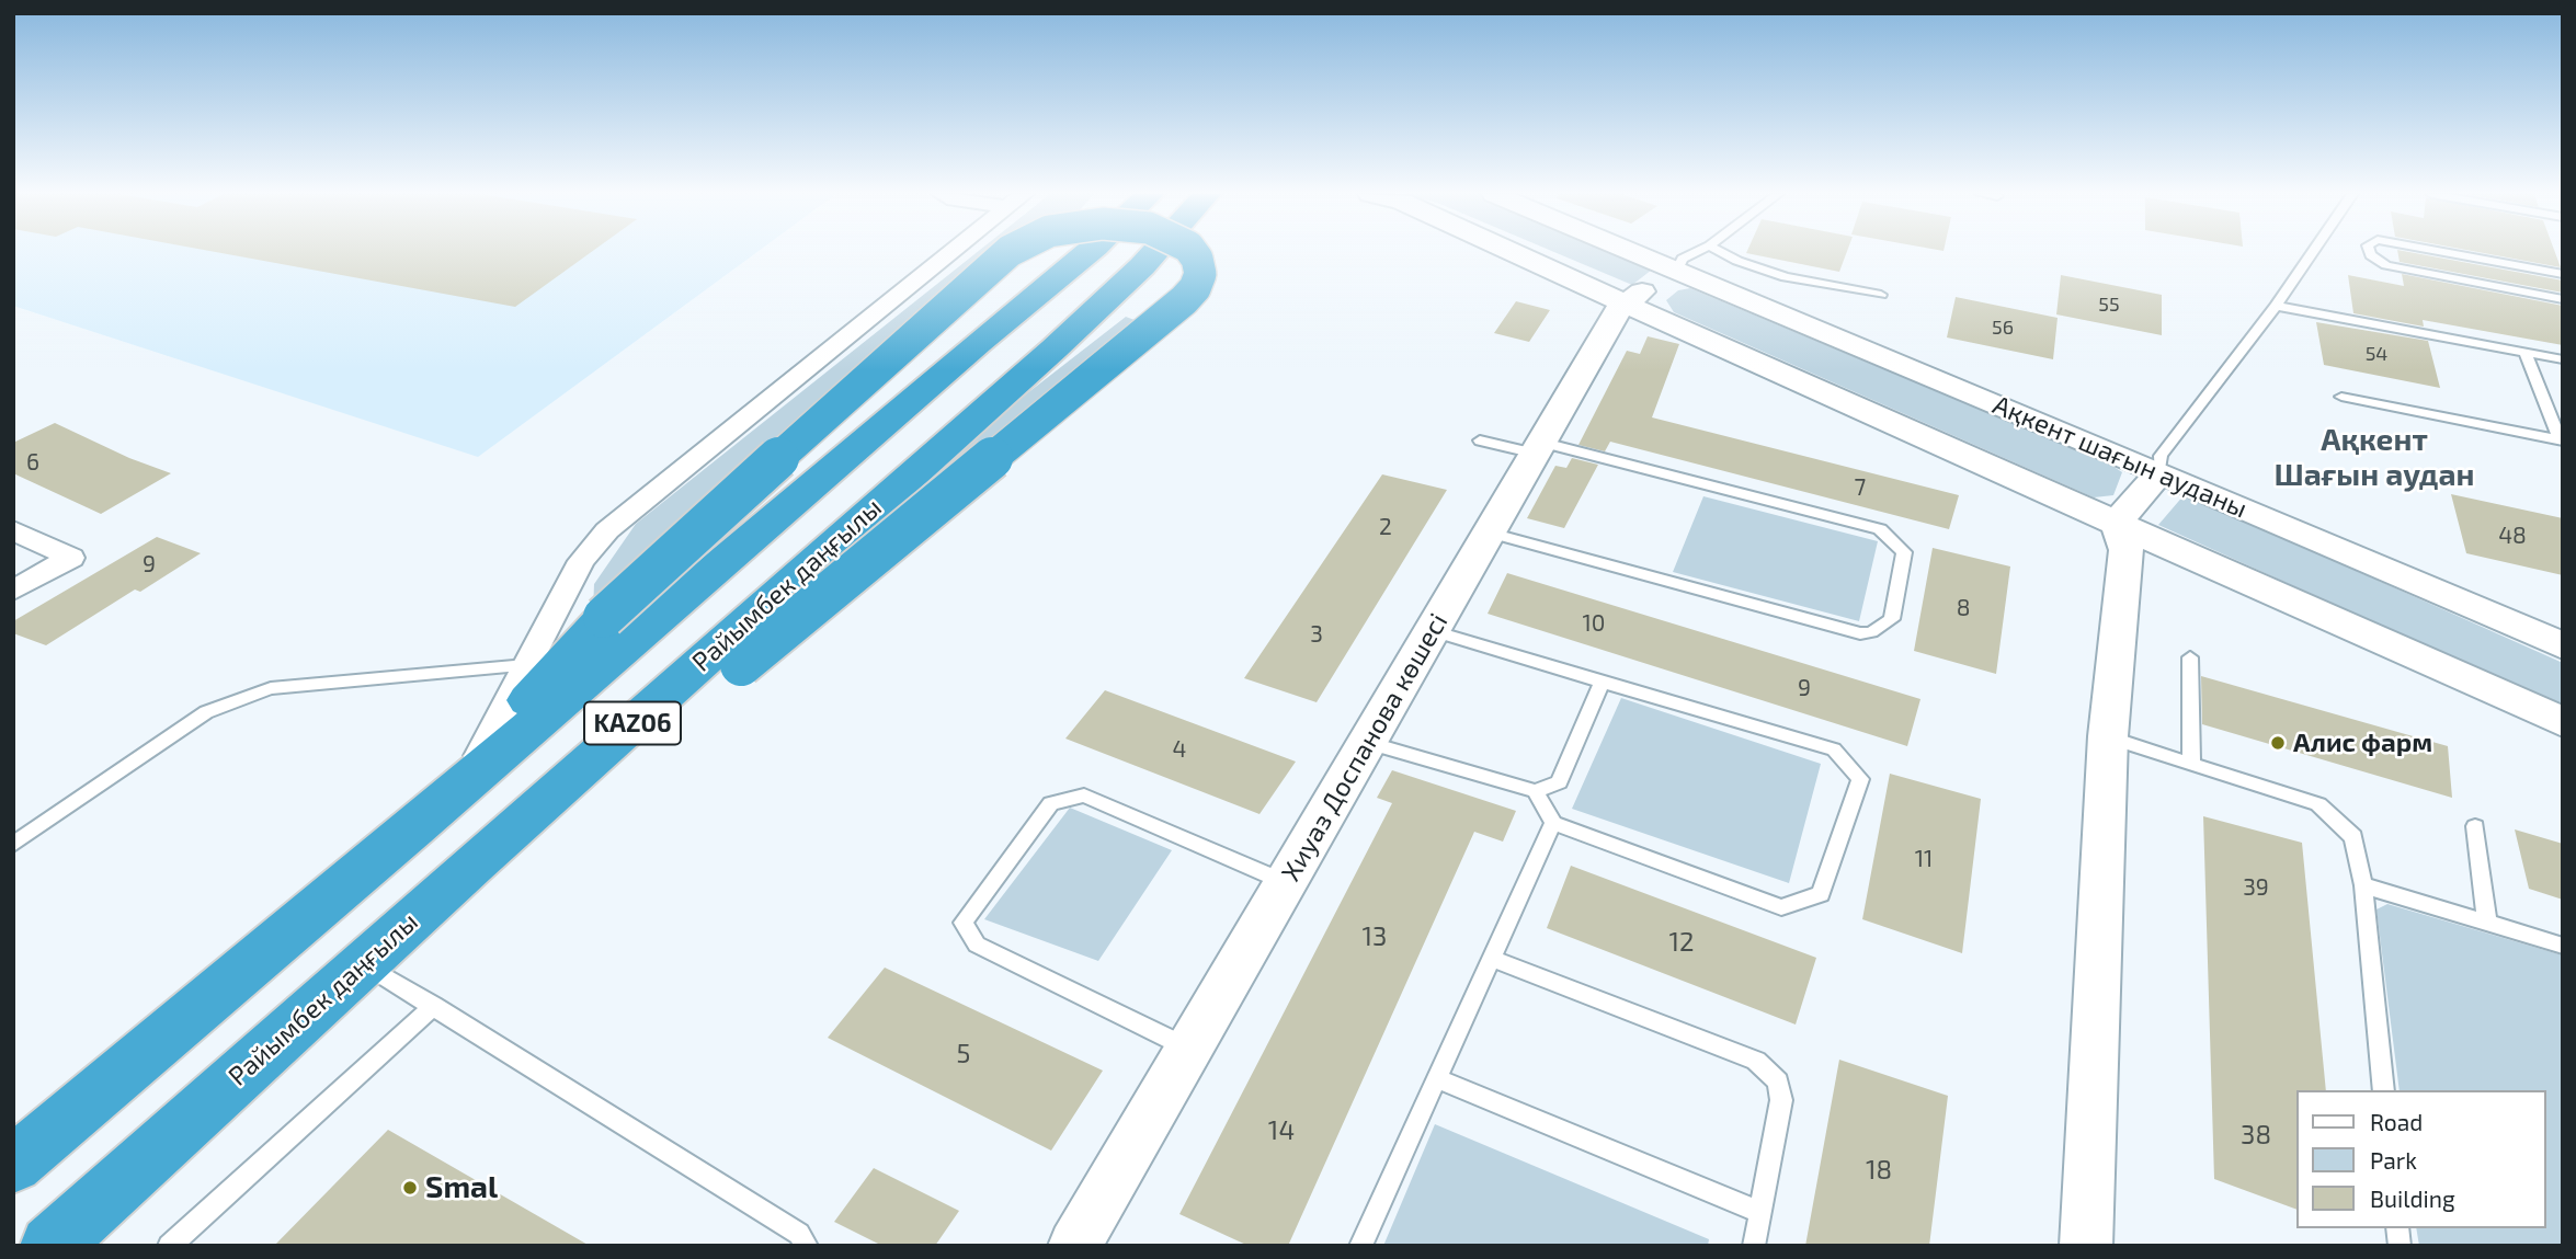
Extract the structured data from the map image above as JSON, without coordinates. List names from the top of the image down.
{
  "streets": {
    "highway": ["Райымбек даңғылы", "KАZ06"],
    "street": ["Ақкент шағын ауданы", "Хиуаз Доспанова көшесі"]
  },
  "crossings": [
    ["Ақкент шағын ауданы", "Хиуаз Доспанова көшесі"]
  ],
  "districts": ["Ақкент Шағын аудан"],
  "places": ["Алис фарм", "Smal"],
  "house_numbers": [
    "55",
    "56",
    "54",
    "6",
    "7",
    "2",
    "48",
    "9",
    "8",
    "10",
    "3",
    "9",
    "4",
    "11",
    "39",
    "13",
    "12",
    "5",
    "14",
    "38",
    "18"
  ],
  "legend": ["Road", "Park", "Building"]
}
